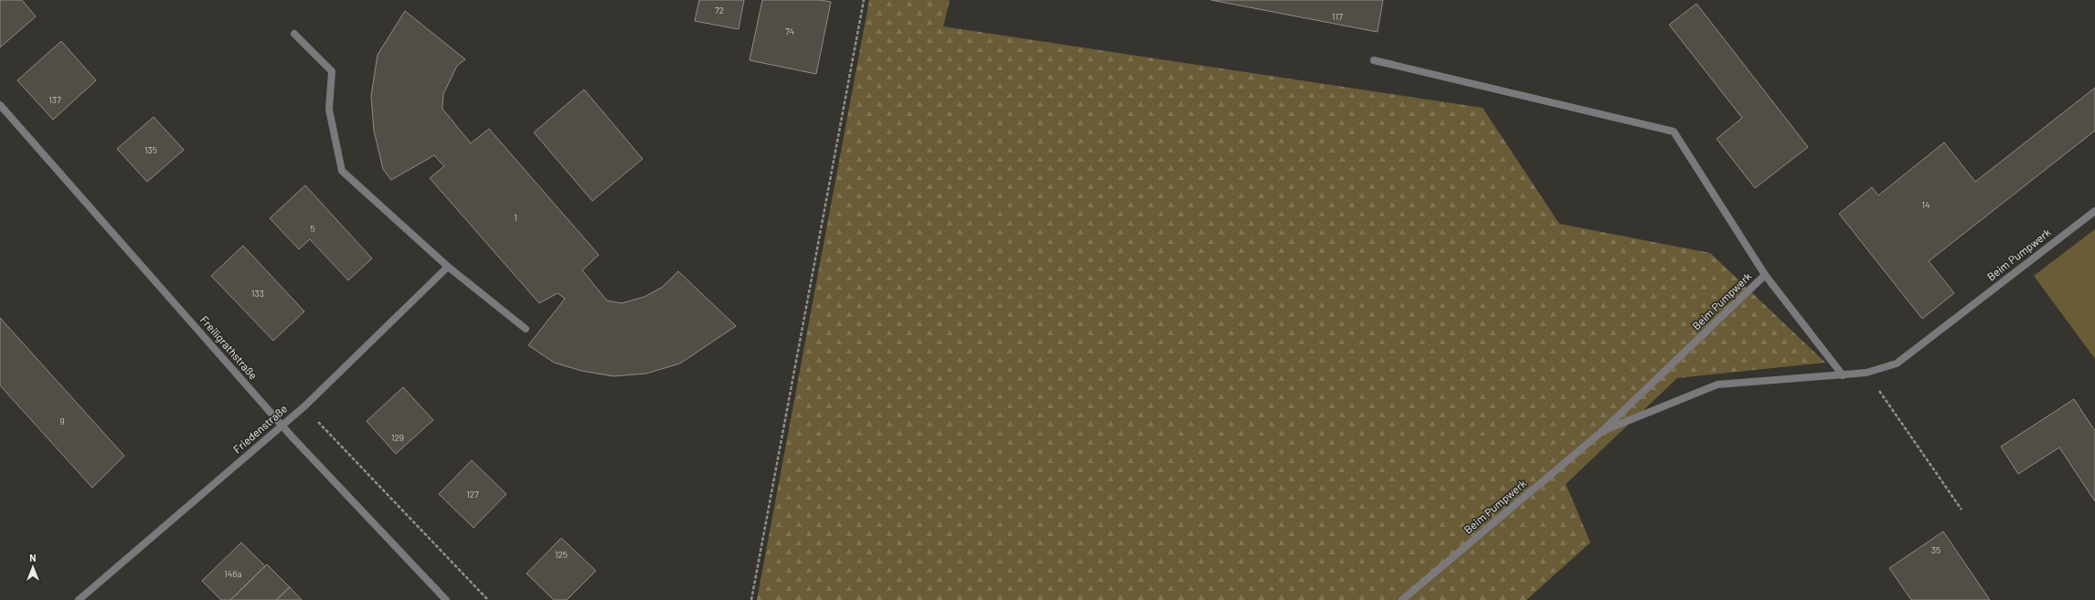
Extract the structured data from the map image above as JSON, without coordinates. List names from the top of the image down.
{
  "streets": {
    "street": ["Beim Pumpwerk", "Freiligrathstraße", "Friedenstraße"]
  },
  "crossings": [
    ["Freiligrathstraße", "Friedenstraße"]
  ],
  "house_numbers": [
    "72",
    "117",
    "74",
    "137",
    "135",
    "14",
    "1",
    "5",
    "133",
    "9",
    "129",
    "127",
    "35",
    "125",
    "146a"
  ],
  "north": "top"
}
